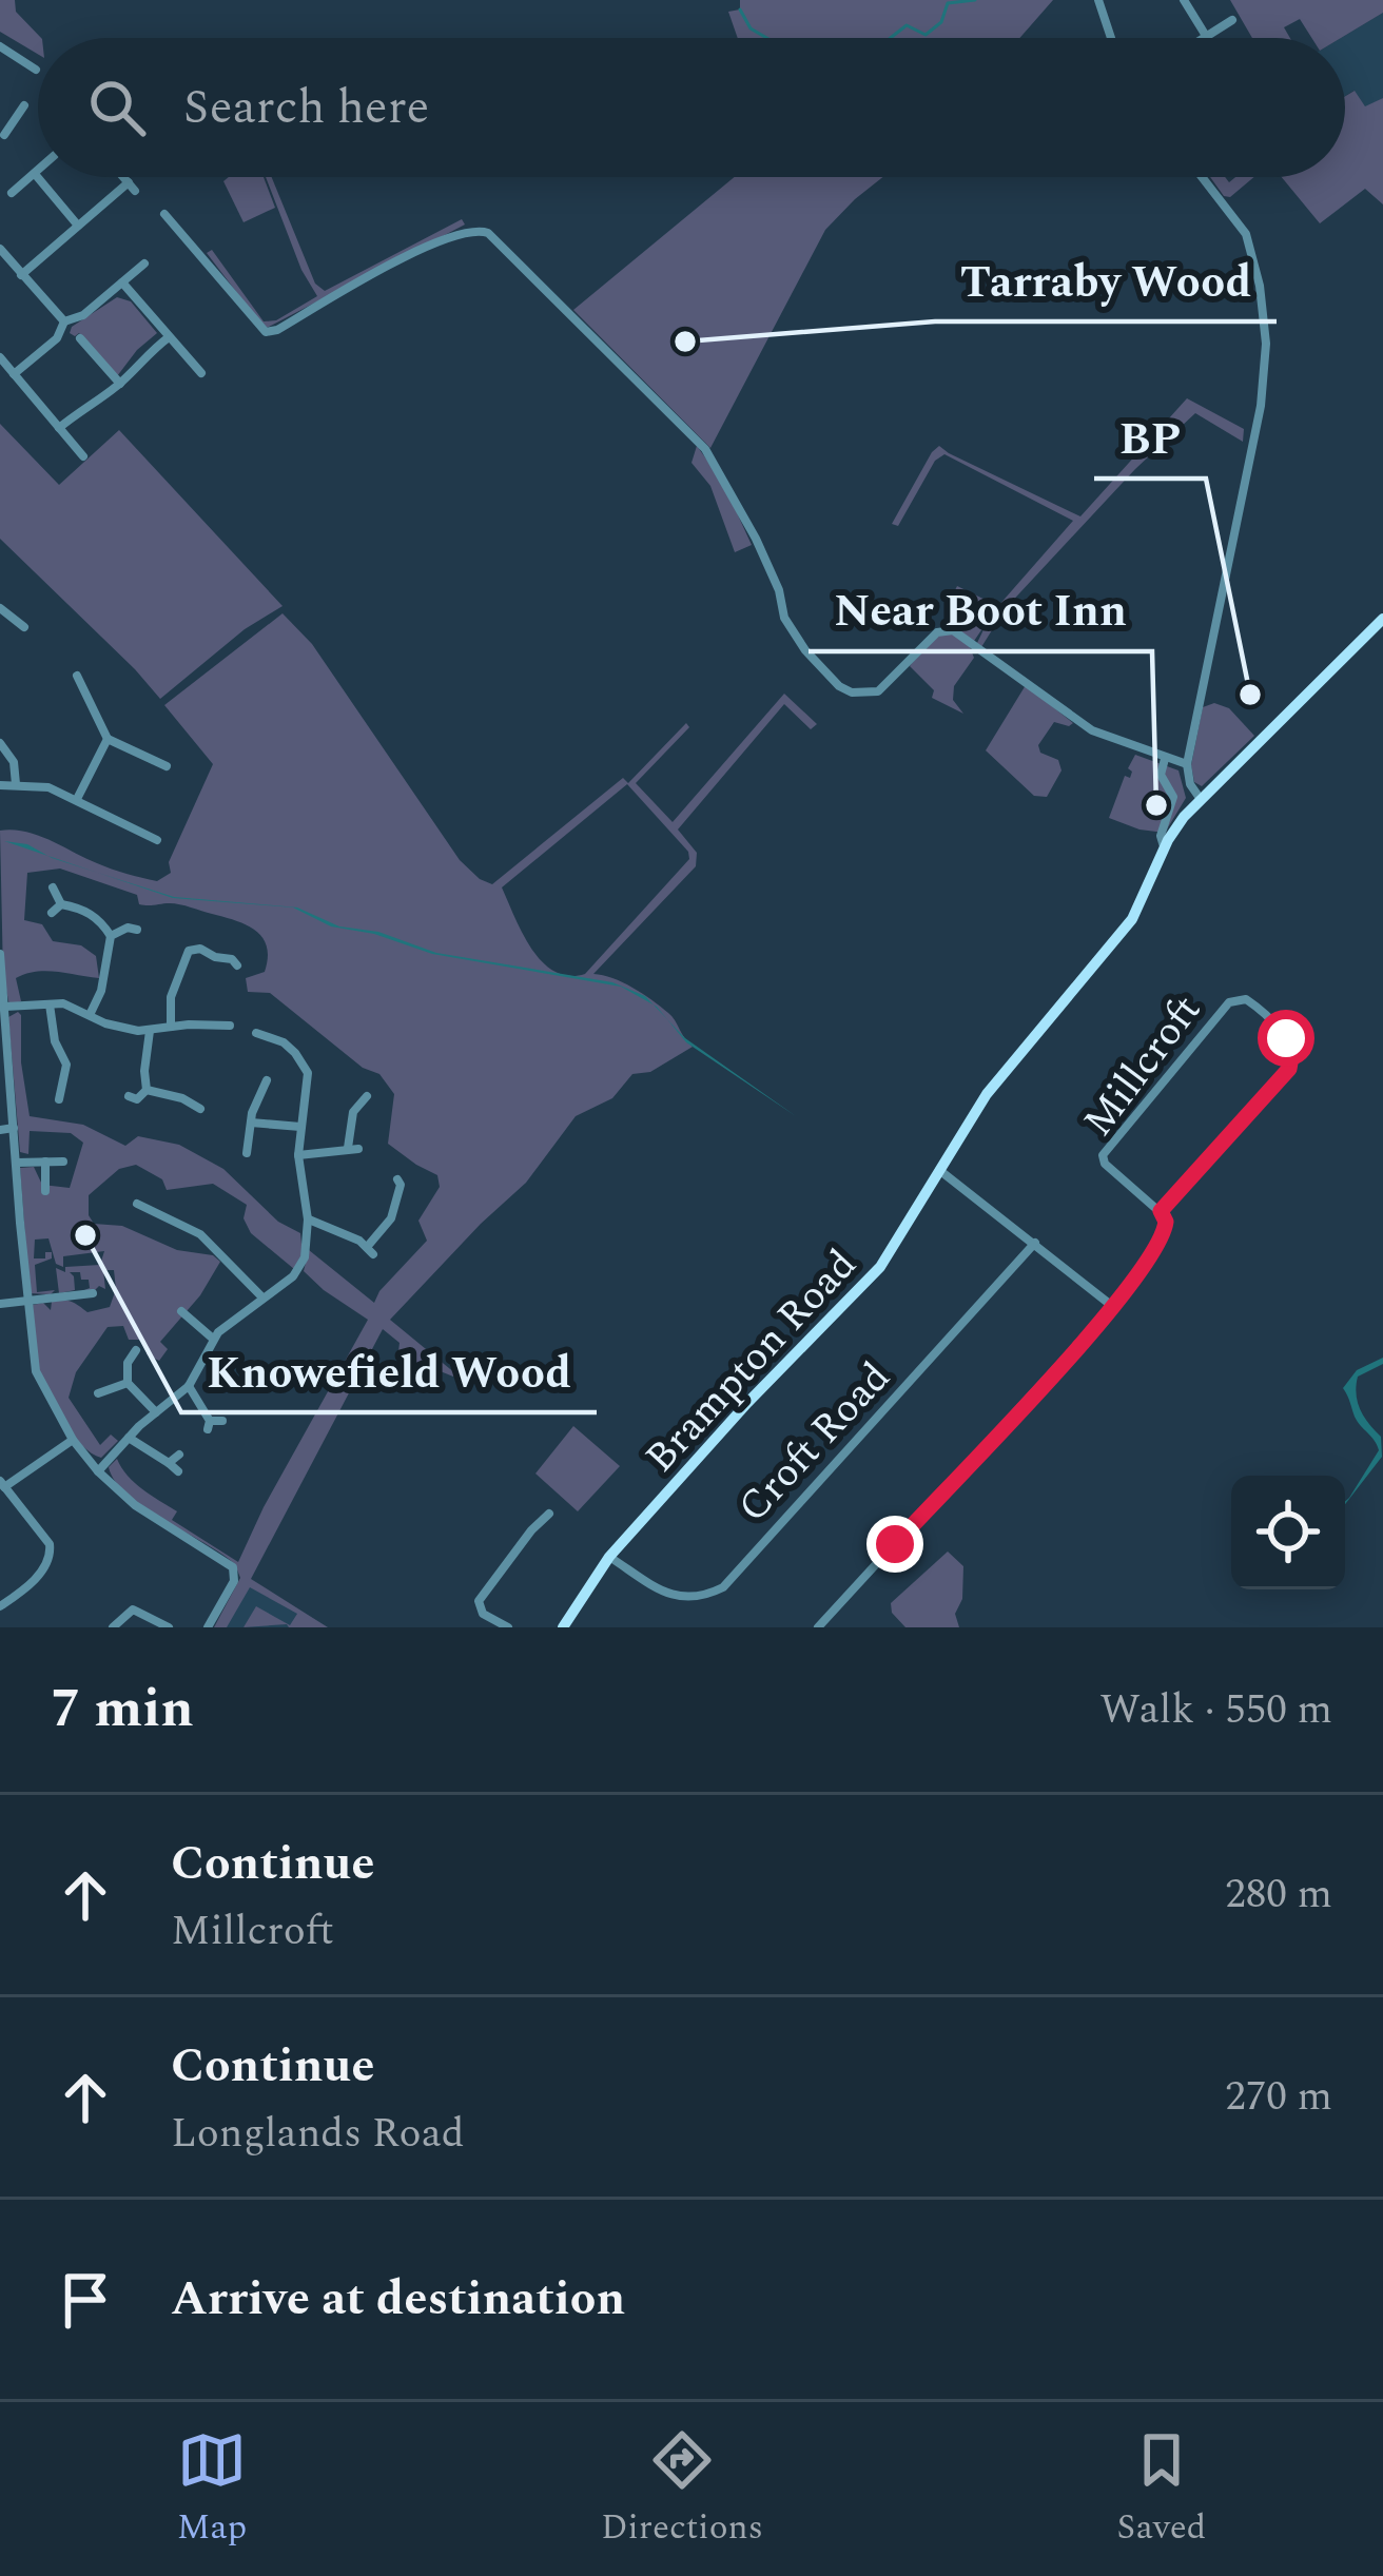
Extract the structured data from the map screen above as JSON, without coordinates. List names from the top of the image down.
{
  "streets": {
    "main road": ["Brampton Road"],
    "street": ["Millcroft", "Croft Road"]
  },
  "crossings": [
    ["Brampton Road", "Croft Road"]
  ],
  "places": [
    "Tarraby Wood",
    "BP",
    "Near Boot Inn",
    "Knowefield Wood"
  ],
  "page": {
    "search": "Search here",
    "heading": ["7 min", "Walk · 550 m"],
    "list": [
      ["Continue", "Millcroft", "280 m"],
      ["Continue", "Longlands Road", "270 m"],
      "Arrive at destination"
    ],
    "nav": ["Map", "Directions", "Saved"]
  }
}
